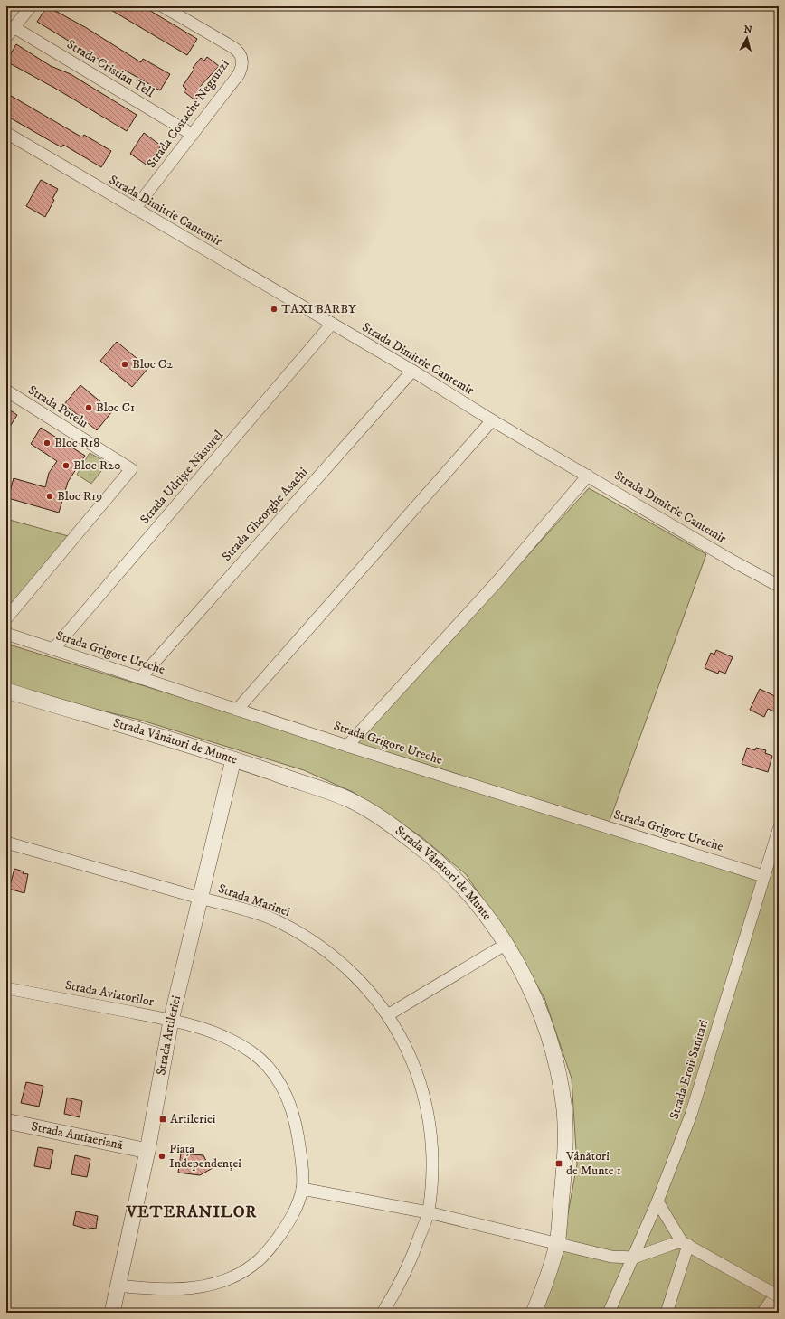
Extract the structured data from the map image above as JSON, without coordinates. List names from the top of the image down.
{
  "streets": {
    "street": [
      "Strada Cristian Tell",
      "Strada Costache Negruzzi",
      "Strada Dimitrie Cantemir",
      "Strada Potelu",
      "Strada Udriște Năsturel",
      "Strada Gheorghe Asachi",
      "Strada Grigore Ureche",
      "Strada Vânători de Munte",
      "Strada Marinei",
      "Strada Aviatorilor",
      "Strada Artileriei",
      "Strada Eroii Sanitari",
      "Strada Antiaeriană"
    ]
  },
  "crossings": [
    ["Strada Cristian Tell", "Strada Costache Negruzzi"],
    ["Strada Costache Negruzzi", "Strada Dimitrie Cantemir"],
    ["Strada Dimitrie Cantemir", "Strada Udriște Năsturel"],
    ["Strada Dimitrie Cantemir", "Strada Gheorghe Asachi"],
    ["Strada Udriște Năsturel", "Strada Grigore Ureche"],
    ["Strada Gheorghe Asachi", "Strada Grigore Ureche"],
    ["Strada Grigore Ureche", "Strada Eroii Sanitari"],
    ["Strada Vânători de Munte", "Strada Artileriei"],
    ["Strada Marinei", "Strada Artileriei"],
    ["Strada Aviatorilor", "Strada Artileriei"],
    ["Strada Artileriei", "Strada Antiaeriană"]
  ],
  "districts": ["VETERANILOR"],
  "places": {
    "other": [
      "TAXI BARBY",
      "Bloc C2",
      "Bloc C1",
      "Bloc R18",
      "Bloc R20",
      "Bloc R19",
      "Piața Independenței"
    ],
    "transit": ["Artileriei", "Vânători de Munte 1"]
  },
  "north": "top"
}
